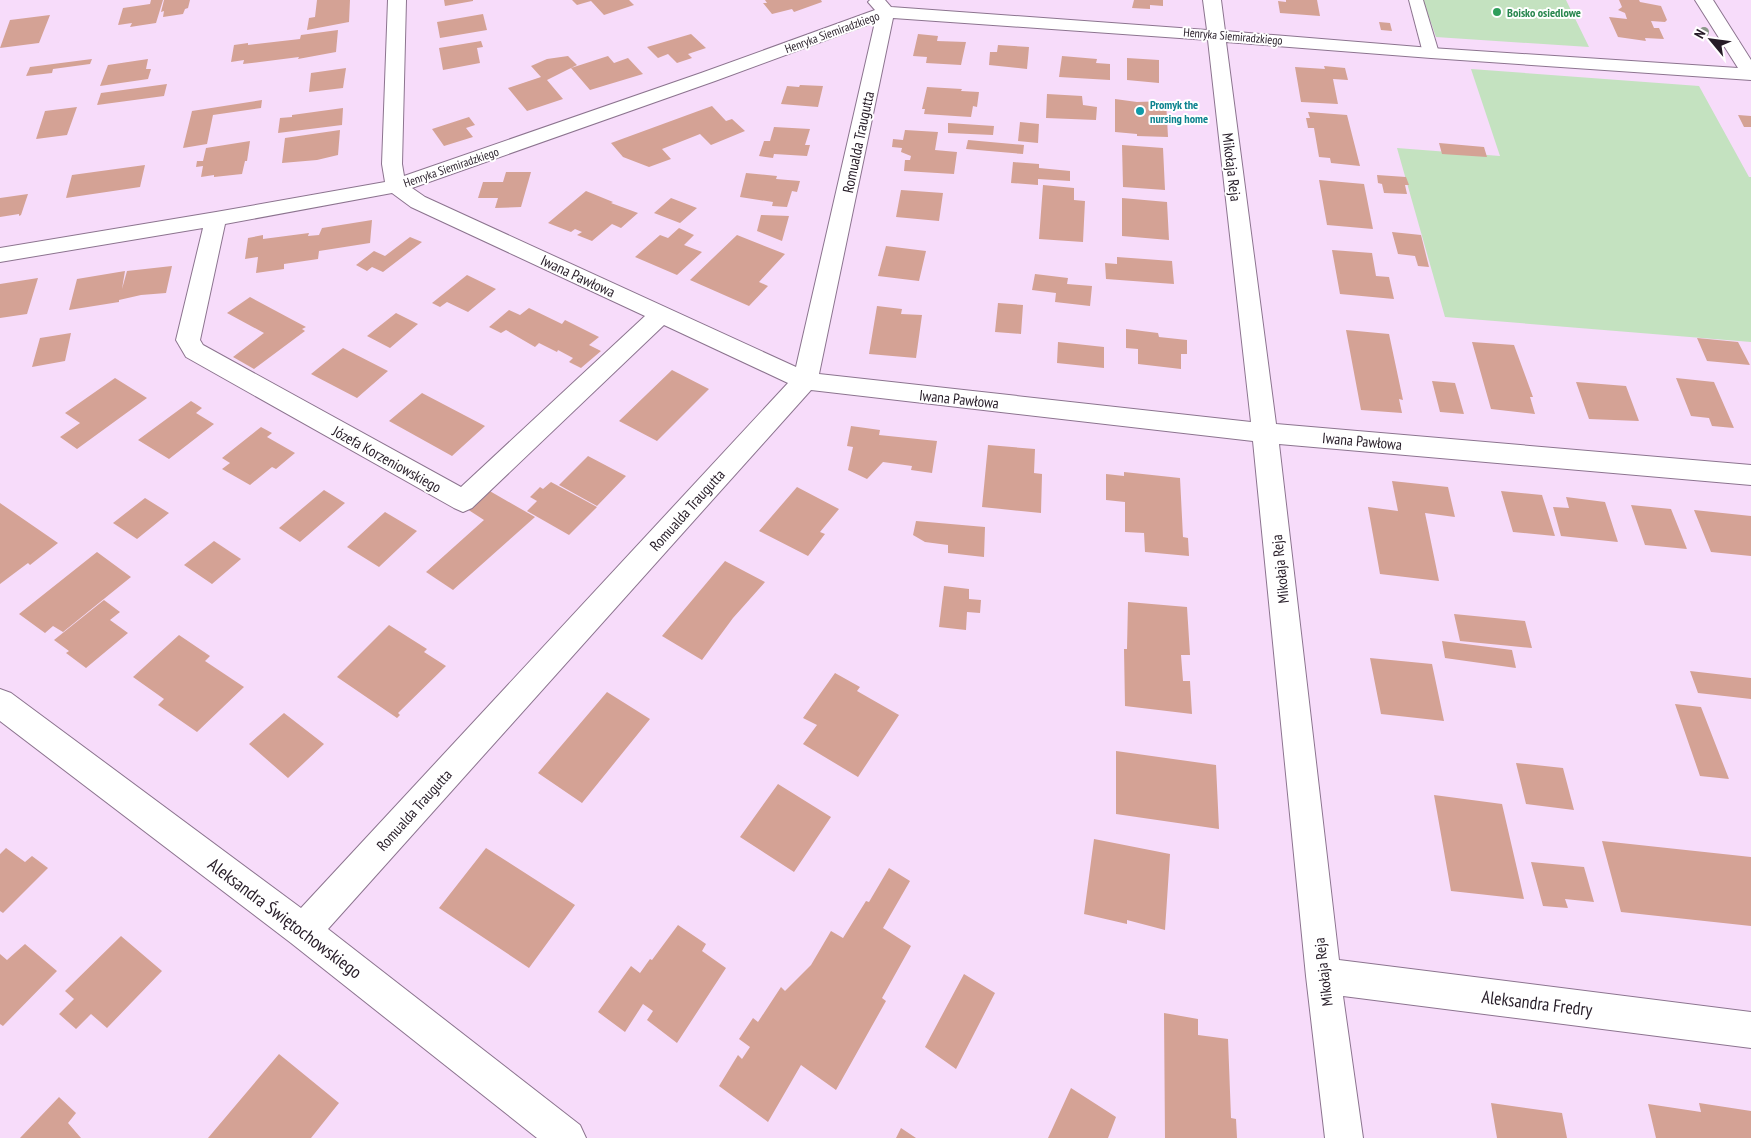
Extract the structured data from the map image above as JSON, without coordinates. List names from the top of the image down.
{
  "streets": {
    "street": [
      "Henryka Siemiradzkiego",
      "Romualda Traugutta",
      "Mikołaja Reja",
      "Iwana Pawłowa",
      "Józefa Korzeniowskiego",
      "Aleksandra Świętochowskiego",
      "Aleksandra Fredry"
    ]
  },
  "crossings": [
    ["Henryka Siemiradzkiego", "Romualda Traugutta"],
    ["Henryka Siemiradzkiego", "Mikołaja Reja"],
    ["Henryka Siemiradzkiego", "Iwana Pawłowa"],
    ["Henryka Siemiradzkiego", "Józefa Korzeniowskiego"],
    ["Romualda Traugutta", "Iwana Pawłowa"],
    ["Romualda Traugutta", "Aleksandra Świętochowskiego"],
    ["Mikołaja Reja", "Iwana Pawłowa"],
    ["Mikołaja Reja", "Aleksandra Fredry"],
    ["Iwana Pawłowa", "Józefa Korzeniowskiego"]
  ],
  "places": ["Boisko osiedlowe", "Promyk the nursing home"],
  "north": "top left"
}
